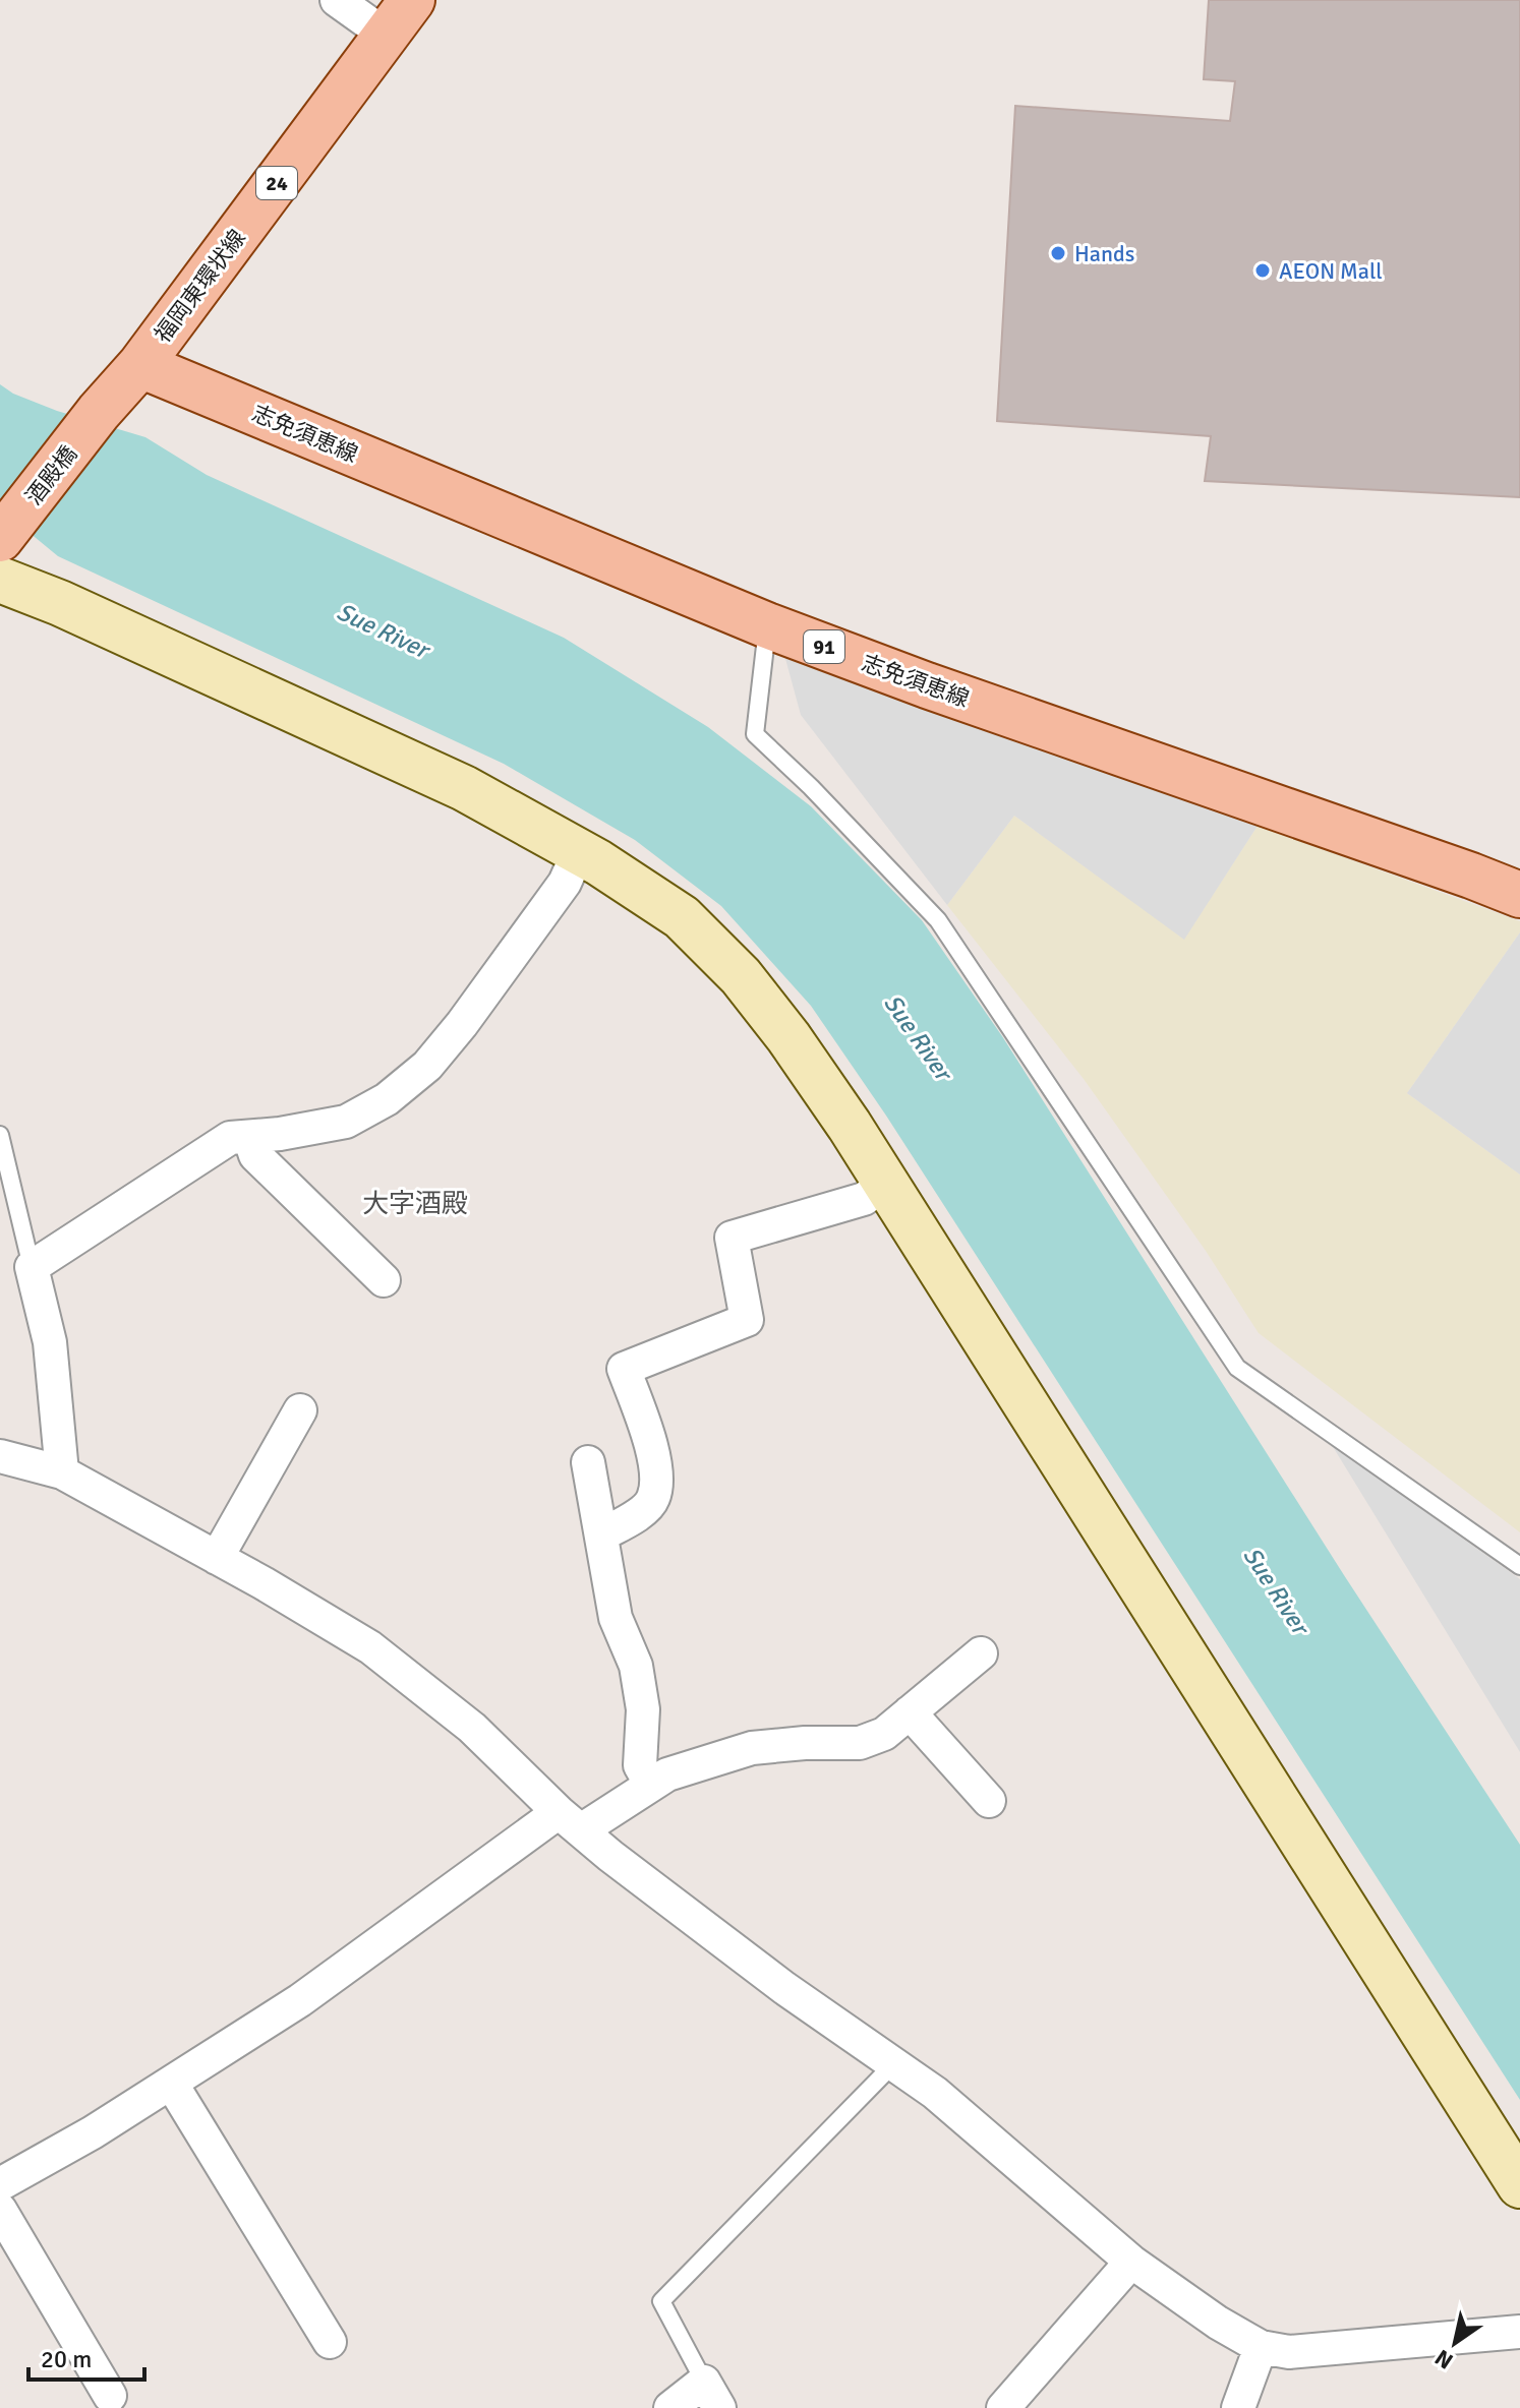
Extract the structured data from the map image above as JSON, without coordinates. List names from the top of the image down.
{
  "streets": {
    "main road": [
      "24",
      "福岡東環状線",
      "志免須恵線",
      "酒殿橋",
      "91"
    ]
  },
  "crossings": [
    ["福岡東環状線", "志免須恵線"],
    ["福岡東環状線", "酒殿橋"]
  ],
  "districts": ["大字酒殿"],
  "water": ["Sue River"],
  "places": ["Hands", "AEON Mall"],
  "scale_bar": "20 m",
  "north": "bottom left"
}
